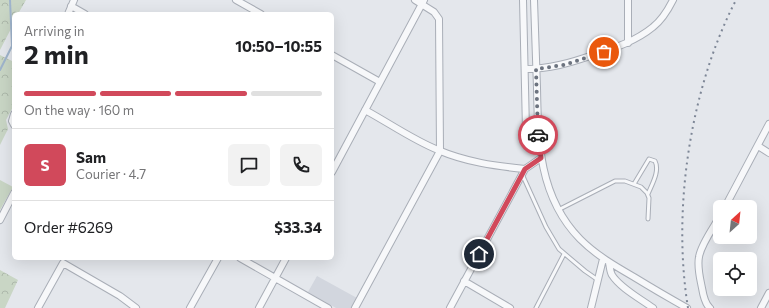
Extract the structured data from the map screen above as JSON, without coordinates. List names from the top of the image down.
{
  "north": "top right",
  "page": {
    "heading": ["2 min", "Arriving in", "10:50–10:55"],
    "panel": [
      "Sam",
      "Courier · 4.7",
      "Order #6269",
      "$33.34"
    ],
    "bar": "On the way · 160 m",
    "round": "S"
  }
}
